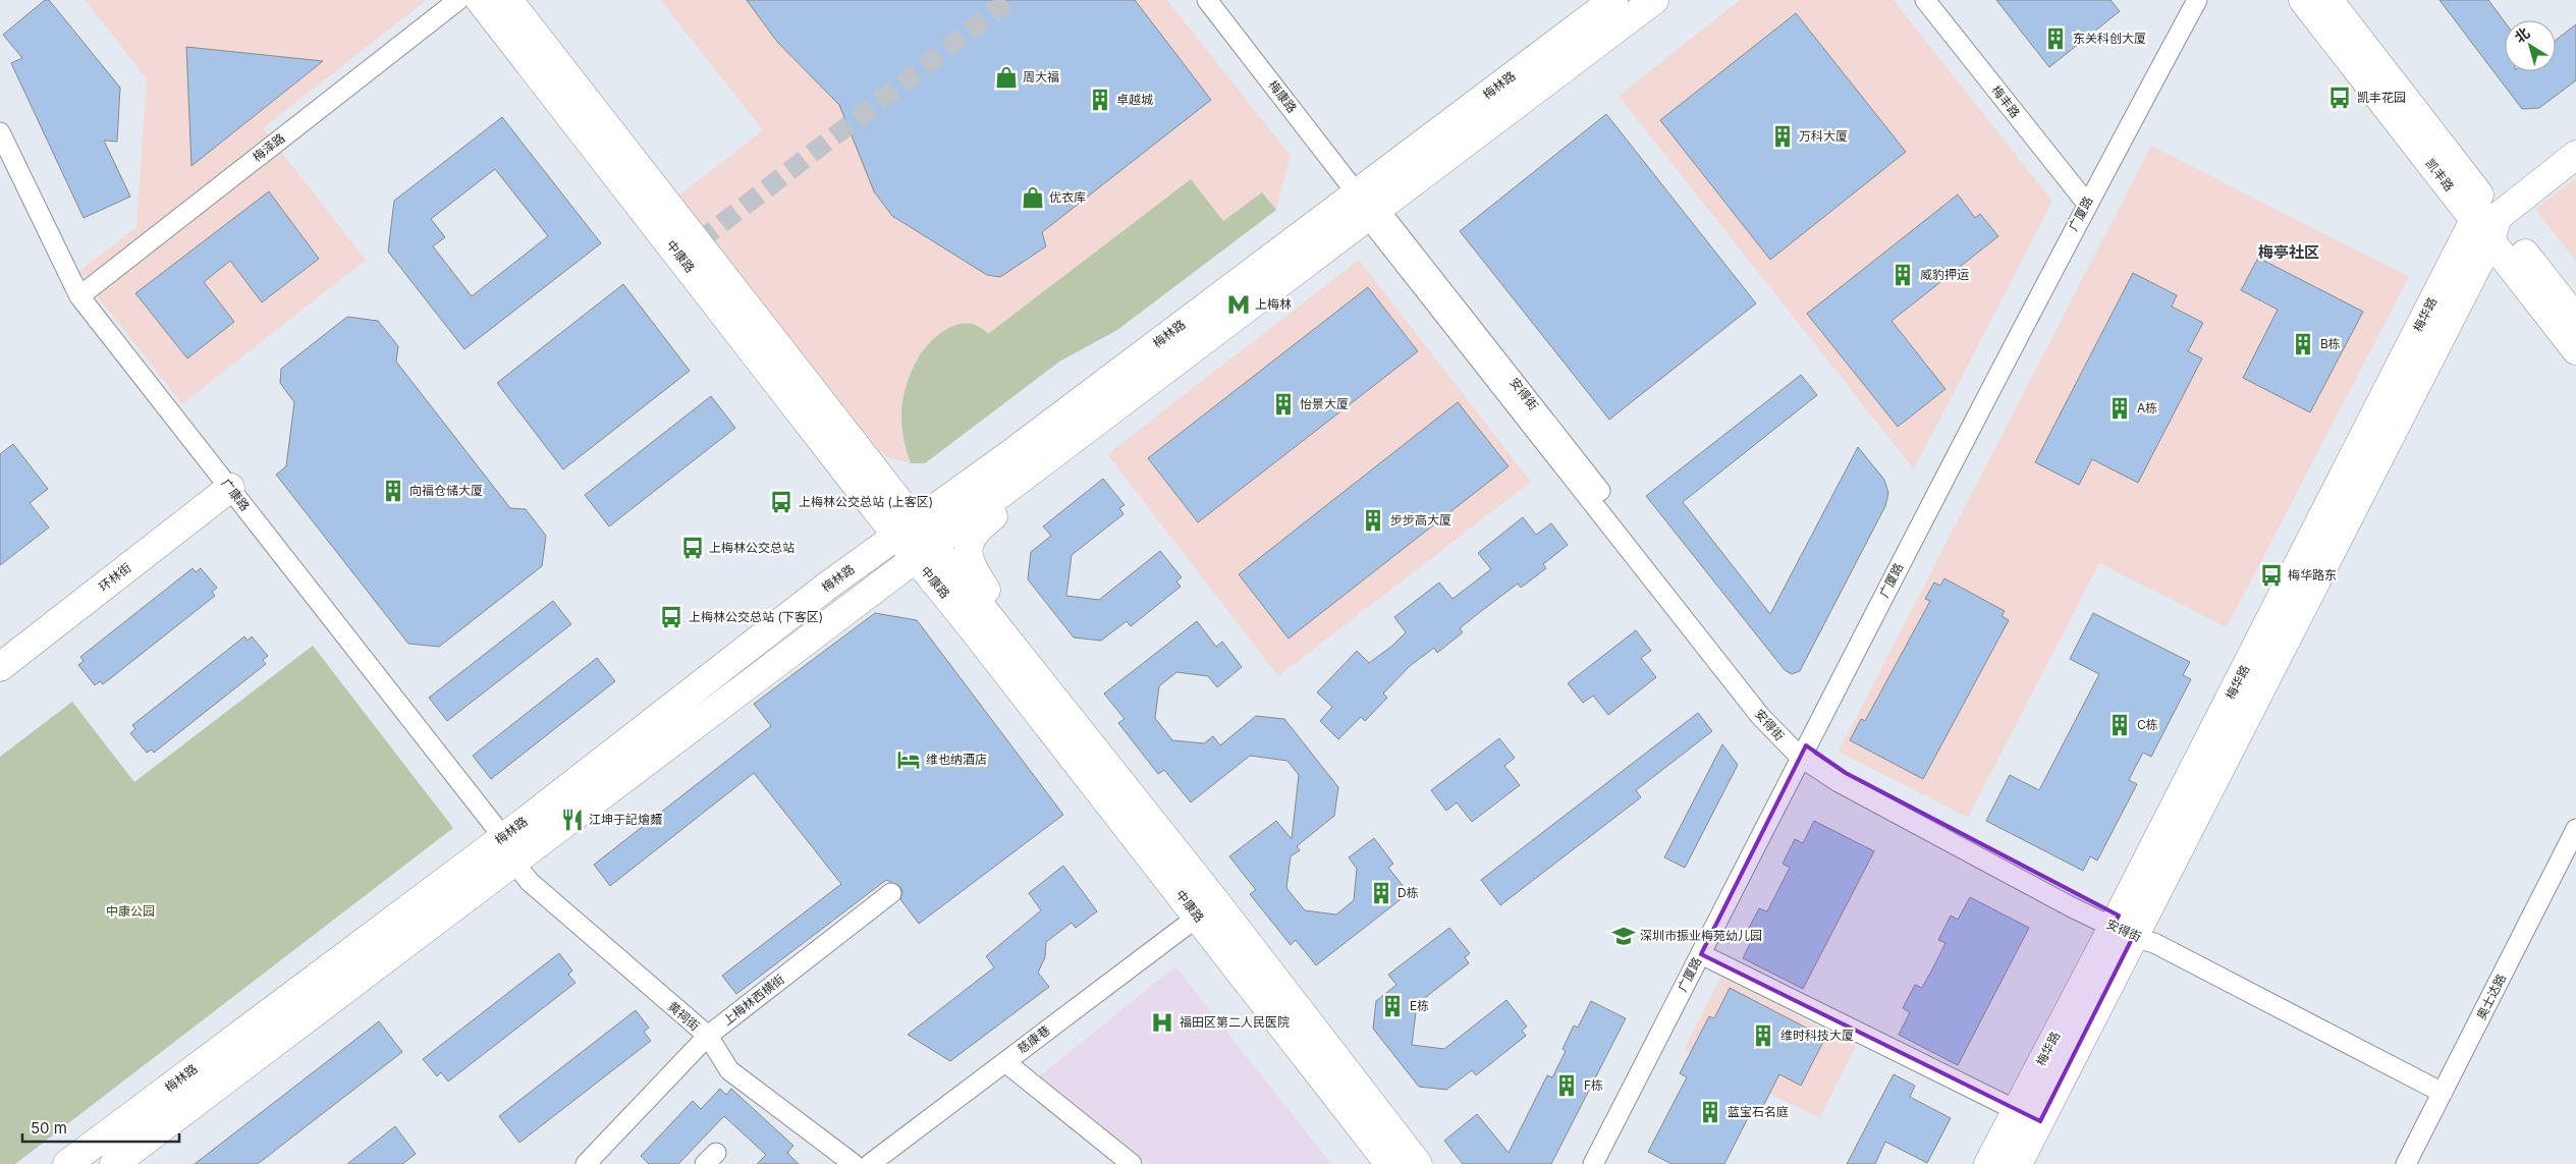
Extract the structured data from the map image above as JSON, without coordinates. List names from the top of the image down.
{
  "streets": {
    "main road": [
      "梅林路",
      "凯丰路",
      "中康路",
      "梅华路",
      "环林街"
    ],
    "street": [
      "梅康路",
      "梅丰路",
      "梅泽路",
      "广厦路",
      "安得街",
      "广康路",
      "奥士达路",
      "上梅林西横街",
      "黄祠街",
      "慈康巷"
    ]
  },
  "crossings": [
    ["梅林路", "梅康路"],
    ["梅林路", "中康路"],
    ["梅林路", "安得街"],
    ["梅林路", "广康路"],
    ["梅林路", "黄祠街"],
    ["梅丰路", "广厦路"],
    ["梅泽路", "广康路"],
    ["凯丰路", "梅华路"],
    ["广厦路", "安得街"],
    ["中康路", "慈康巷"],
    ["梅华路", "安得街"],
    ["安得街", "奥士达路"],
    ["广康路", "环林街"],
    ["上梅林西横街", "黄祠街"]
  ],
  "districts": ["梅亭社区"],
  "parks": ["中康公园"],
  "places": {
    "building": [
      "东关科创大厦",
      "卓越城",
      "万科大厦",
      "威豹押运",
      "B栋",
      "怡景大厦",
      "A栋",
      "向福仓储大厦",
      "步步高大厦",
      "C栋",
      "D栋",
      "E栋",
      "维时科技大厦",
      "F栋",
      "蓝宝石名庭"
    ],
    "shop": ["周大福", "优衣库"],
    "bus stop": [
      "凯丰花园",
      "上梅林公交总站 (上客区)",
      "上梅林公交总站",
      "梅华路东",
      "上梅林公交总站 (下客区)"
    ],
    "metro station": ["上梅林"],
    "hotel": ["维也纳酒店"],
    "restaurant": ["江坤于記燴麵"],
    "school or university": ["深圳市振业梅苑幼儿园"],
    "hospital": ["福田区第二人民医院"]
  },
  "scale_bar": "50 m",
  "north": "top left"
}
